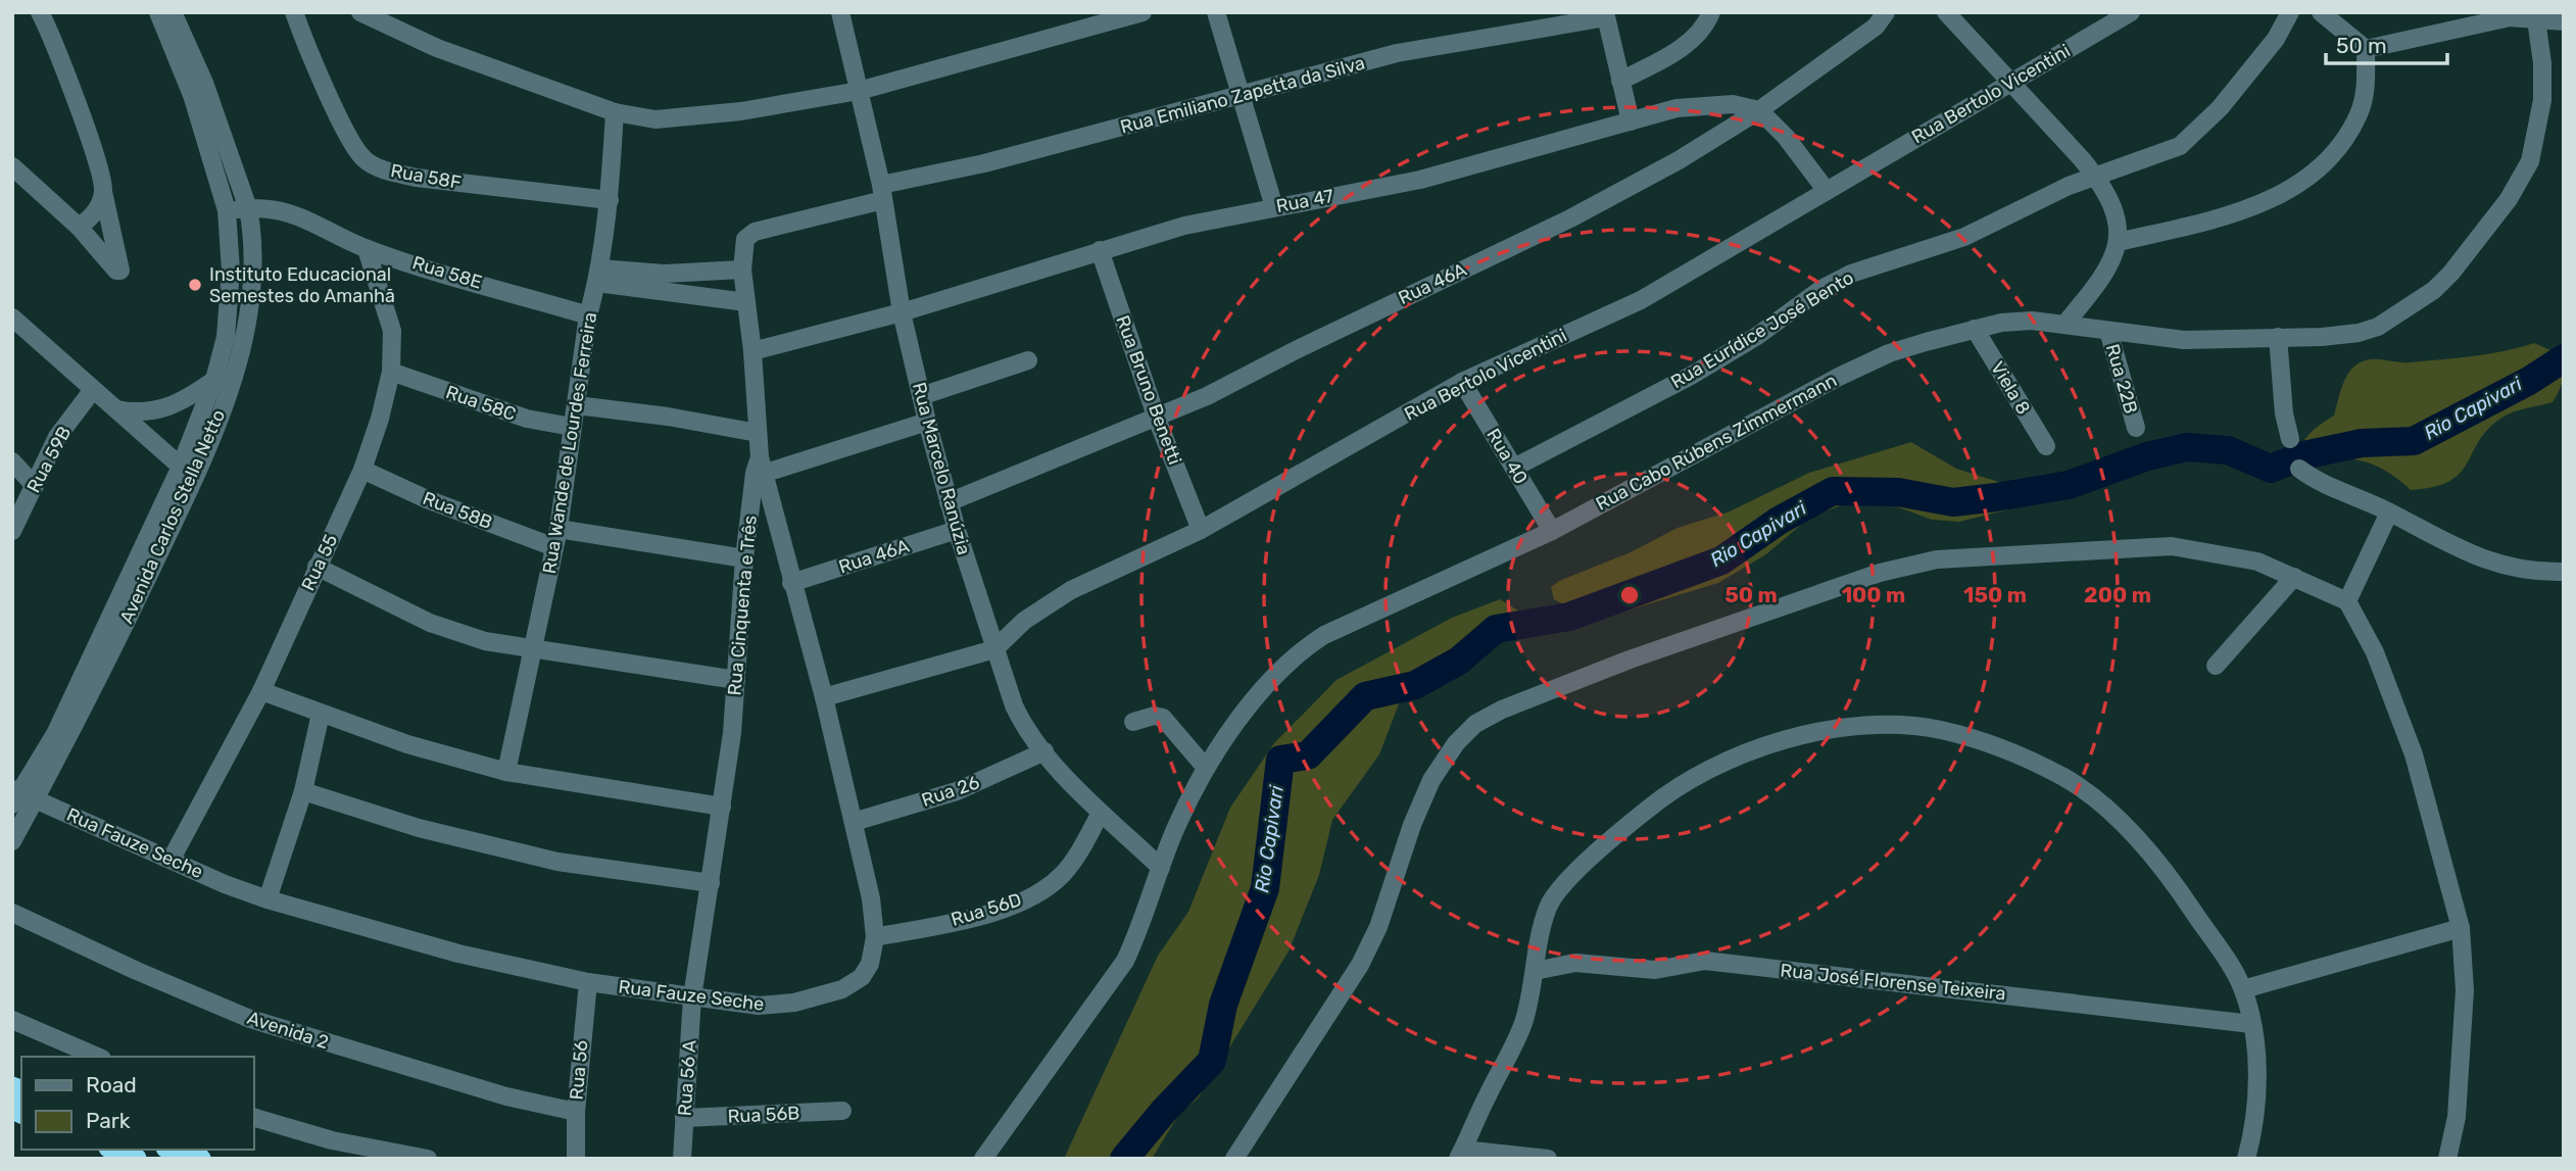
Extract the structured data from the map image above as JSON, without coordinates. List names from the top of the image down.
{
  "streets": {
    "street": [
      "Rua Bertolo Vicentini",
      "Rua Emiliano Zapetta da Silva",
      "Rua 58F",
      "Rua 47",
      "Rua 58E",
      "Rua 46A",
      "Rua Eurídice José Bento",
      "Rua 22B",
      "Viela 8",
      "Rua Bruno Benetti",
      "Rua 58C",
      "Rua Cabo Rúbens Zimmermann",
      "Rua Wande de Lourdes Ferreira",
      "Rua 40",
      "Rua 59B",
      "Rua Marcelo Ranúzia",
      "Rua 58B",
      "Avenida Carlos Stella Netto",
      "Rua 55",
      "Rua Cinquenta e Três",
      "Rua 26",
      "Rua Fauze Seche",
      "Rua 56D",
      "Rua José Florense Teixeira",
      "Avenida 2",
      "Rua 56",
      "Rua 56 A",
      "Rua 56B"
    ]
  },
  "crossings": [
    ["Rua Bertolo Vicentini", "Rua Bruno Benetti"],
    ["Rua Bertolo Vicentini", "Rua 40"],
    ["Rua Bertolo Vicentini", "Rua Marcelo Ranúzia"],
    ["Rua Bertolo Vicentini", "Rua Fauze Seche"],
    ["Rua Emiliano Zapetta da Silva", "Rua Marcelo Ranúzia"],
    ["Rua Emiliano Zapetta da Silva", "Rua Cinquenta e Três"],
    ["Rua 58F", "Rua Wande de Lourdes Ferreira"],
    ["Rua 47", "Rua 46A"],
    ["Rua 47", "Rua Bruno Benetti"],
    ["Rua 47", "Rua Marcelo Ranúzia"],
    ["Rua 47", "Rua Cinquenta e Três"],
    ["Rua 58E", "Rua Wande de Lourdes Ferreira"],
    ["Rua 58E", "Avenida Carlos Stella Netto"],
    ["Rua 58E", "Rua 55"],
    ["Rua 46A", "Rua Bruno Benetti"],
    ["Rua 46A", "Rua Marcelo Ranúzia"],
    ["Rua 46A", "Rua Fauze Seche"],
    ["Rua Eurídice José Bento", "Rua 40"],
    ["Rua 22B", "Rua Cabo Rúbens Zimmermann"],
    ["Viela 8", "Rua Cabo Rúbens Zimmermann"],
    ["Rua 58C", "Rua Wande de Lourdes Ferreira"],
    ["Rua 58C", "Rua 55"],
    ["Rua Cabo Rúbens Zimmermann", "Rua 40"],
    ["Rua Cabo Rúbens Zimmermann", "Rua Marcelo Ranúzia"],
    ["Rua Wande de Lourdes Ferreira", "Rua 58B"],
    ["Rua Marcelo Ranúzia", "Rua 26"],
    ["Rua Marcelo Ranúzia", "Rua 56D"],
    ["Rua 58B", "Rua 55"],
    ["Rua 55", "Rua Fauze Seche"],
    ["Rua Cinquenta e Três", "Rua Fauze Seche"],
    ["Rua Cinquenta e Três", "Rua 56 A"],
    ["Rua 26", "Rua Fauze Seche"],
    ["Rua Fauze Seche", "Rua 56D"],
    ["Rua Fauze Seche", "Rua 56"],
    ["Rua Fauze Seche", "Rua 56 A"],
    ["Avenida 2", "Rua 56"],
    ["Rua 56 A", "Rua 56B"]
  ],
  "water": ["Rio Capivari"],
  "places": ["Instituto Educacional Semestes do Amanhã"],
  "legend": ["Road", "Park"],
  "scale_bar": "50 m",
  "rings": [
    "50 m",
    "100 m",
    "150 m",
    "200 m"
  ]
}
